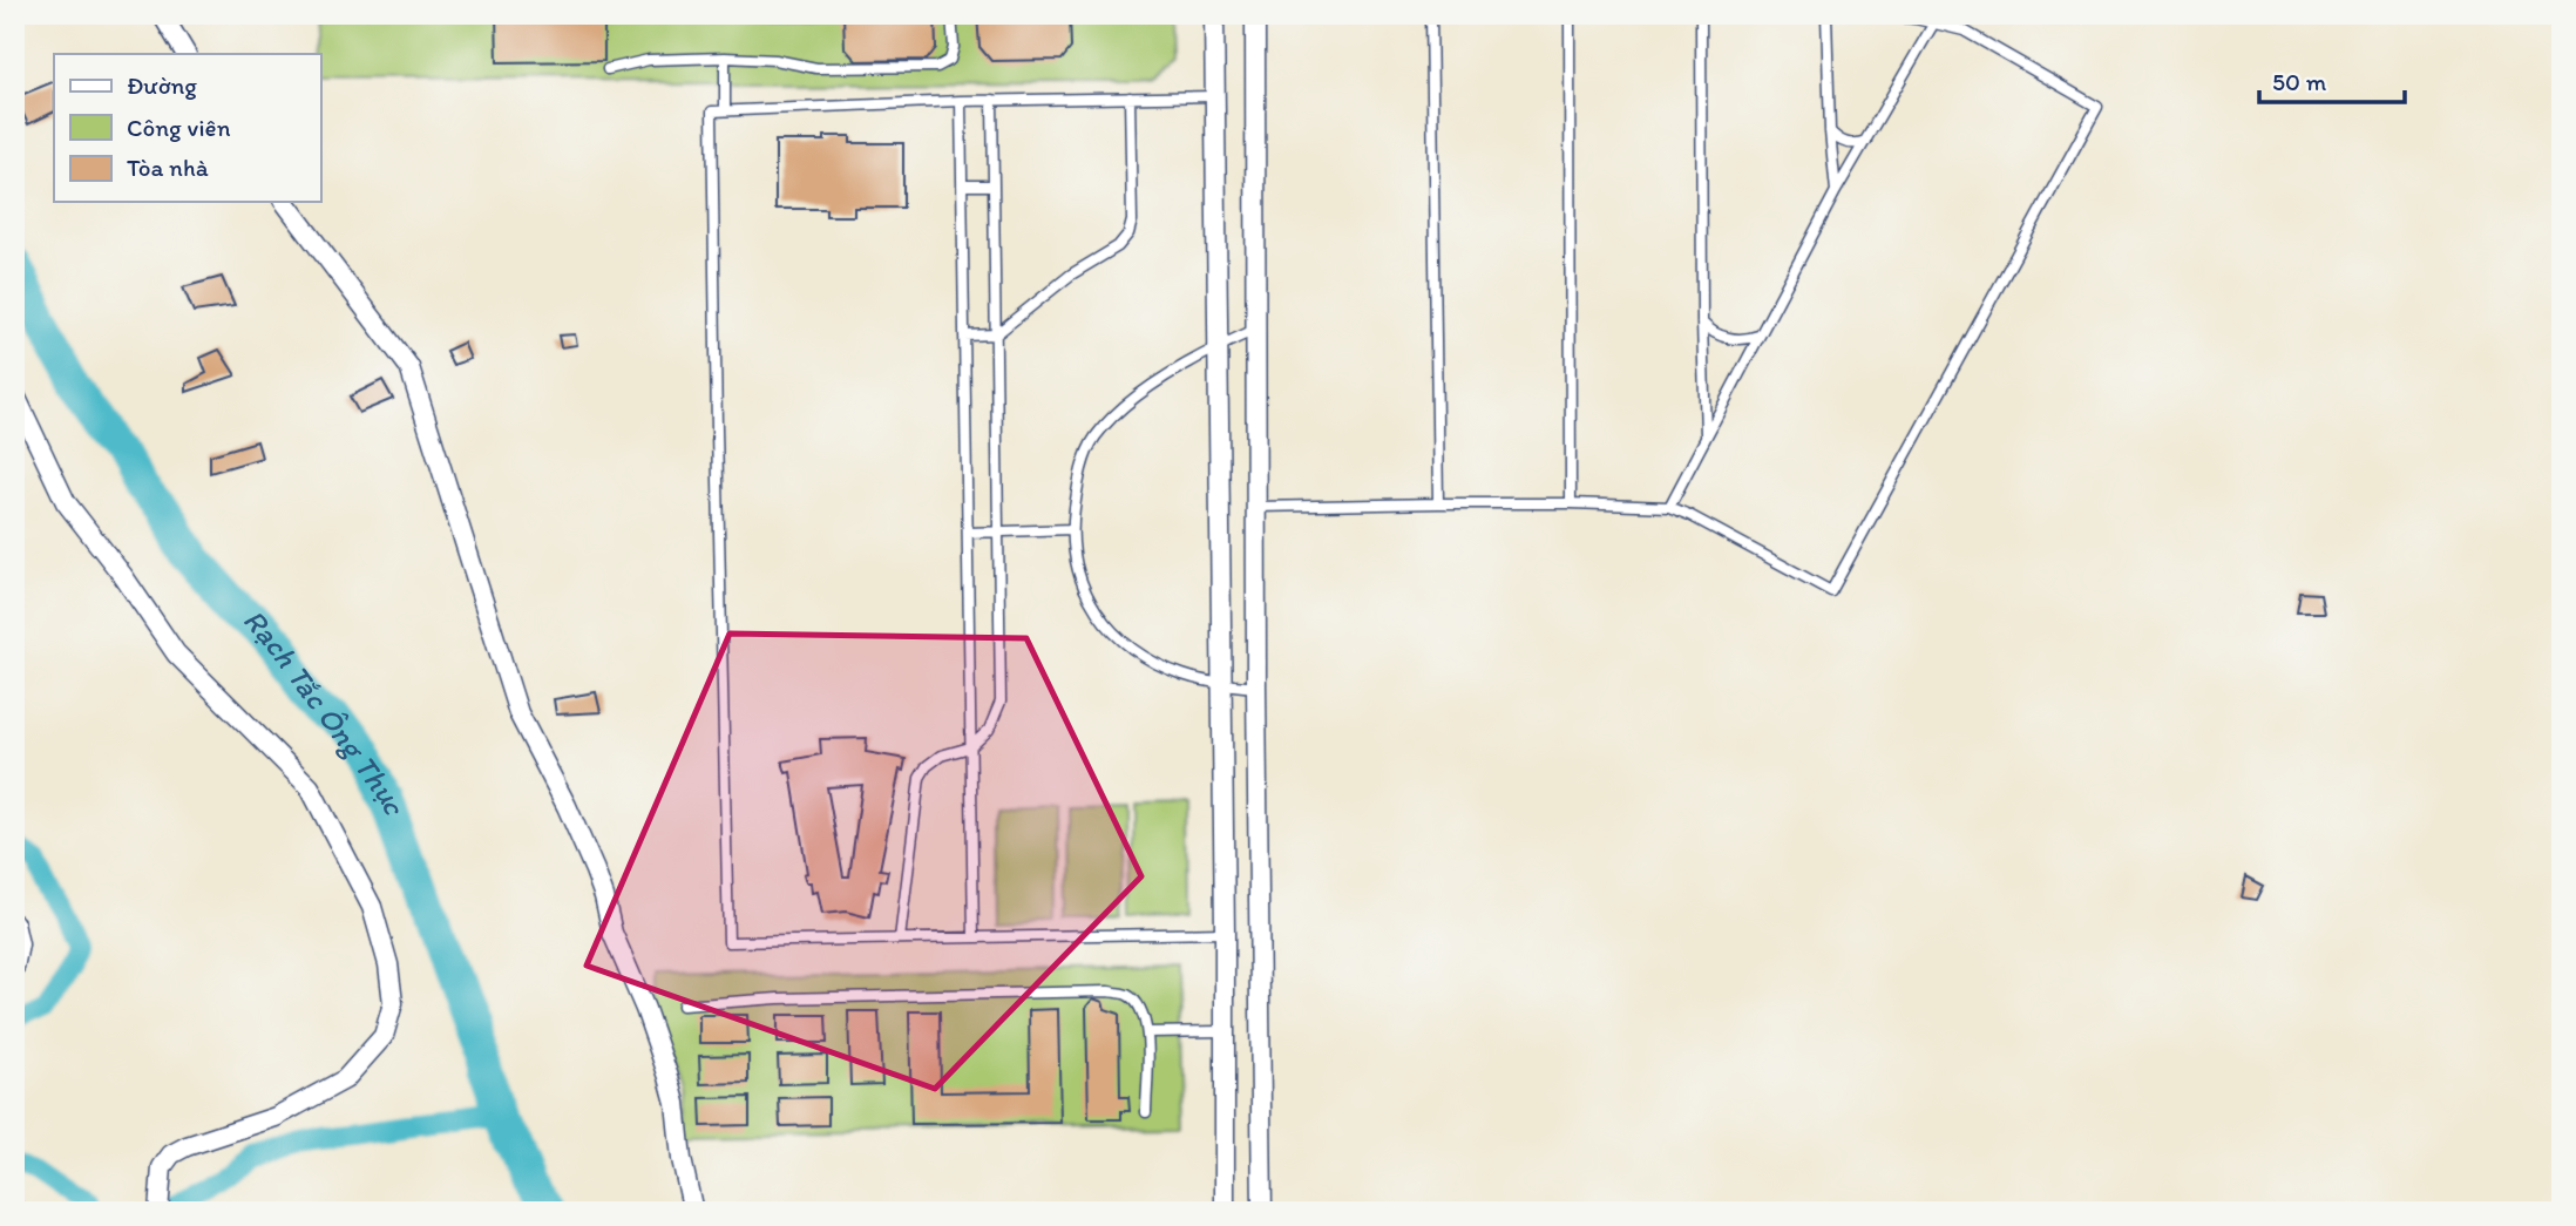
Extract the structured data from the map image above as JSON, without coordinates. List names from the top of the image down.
{
  "water": ["Rạch Tắc Ông Thục"],
  "legend": ["Đường", "Công viên", "Tòa nhà"],
  "scale_bar": "50 m"
}
